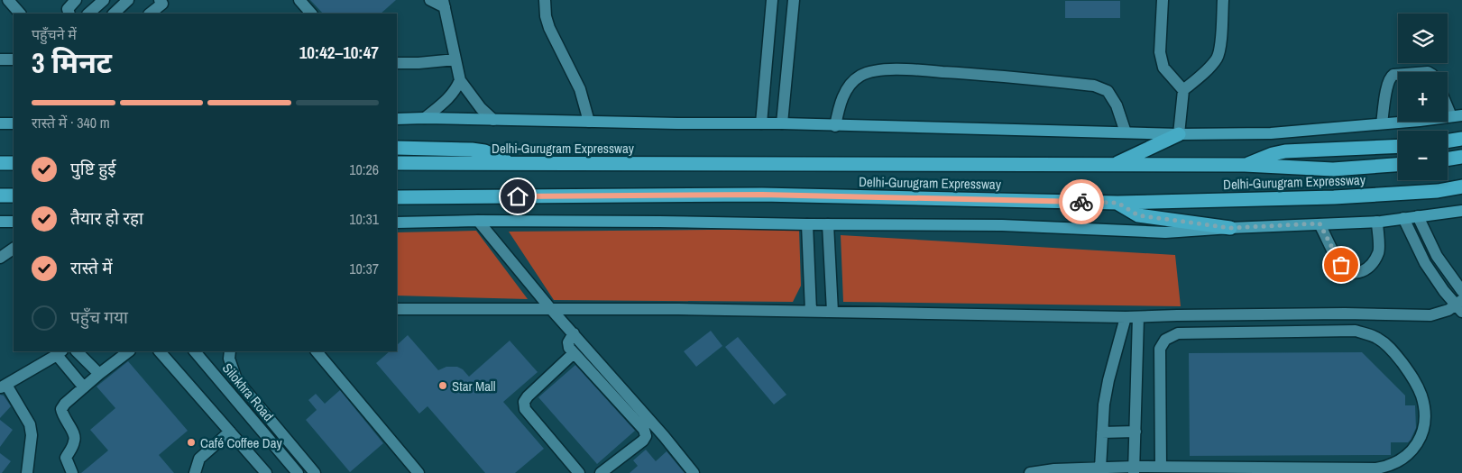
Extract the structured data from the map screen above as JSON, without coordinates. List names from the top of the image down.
{
  "streets": {
    "highway": ["Delhi-Gurugram Expressway"],
    "street": ["Silokhra Road"]
  },
  "places": ["Star Mall", "Café Coffee Day"],
  "page": {
    "map_buttons": ["+", "−"],
    "heading": ["3 मिनट", "पहुँचने में", "10:42–10:47"],
    "bar": "रास्ते में · 340 m",
    "list": [
      ["पुष्टि हुई", "10:26"],
      ["तैयार हो रहा", "10:31"],
      ["रास्ते में", "10:37"],
      "पहुँच गया"
    ]
  }
}
